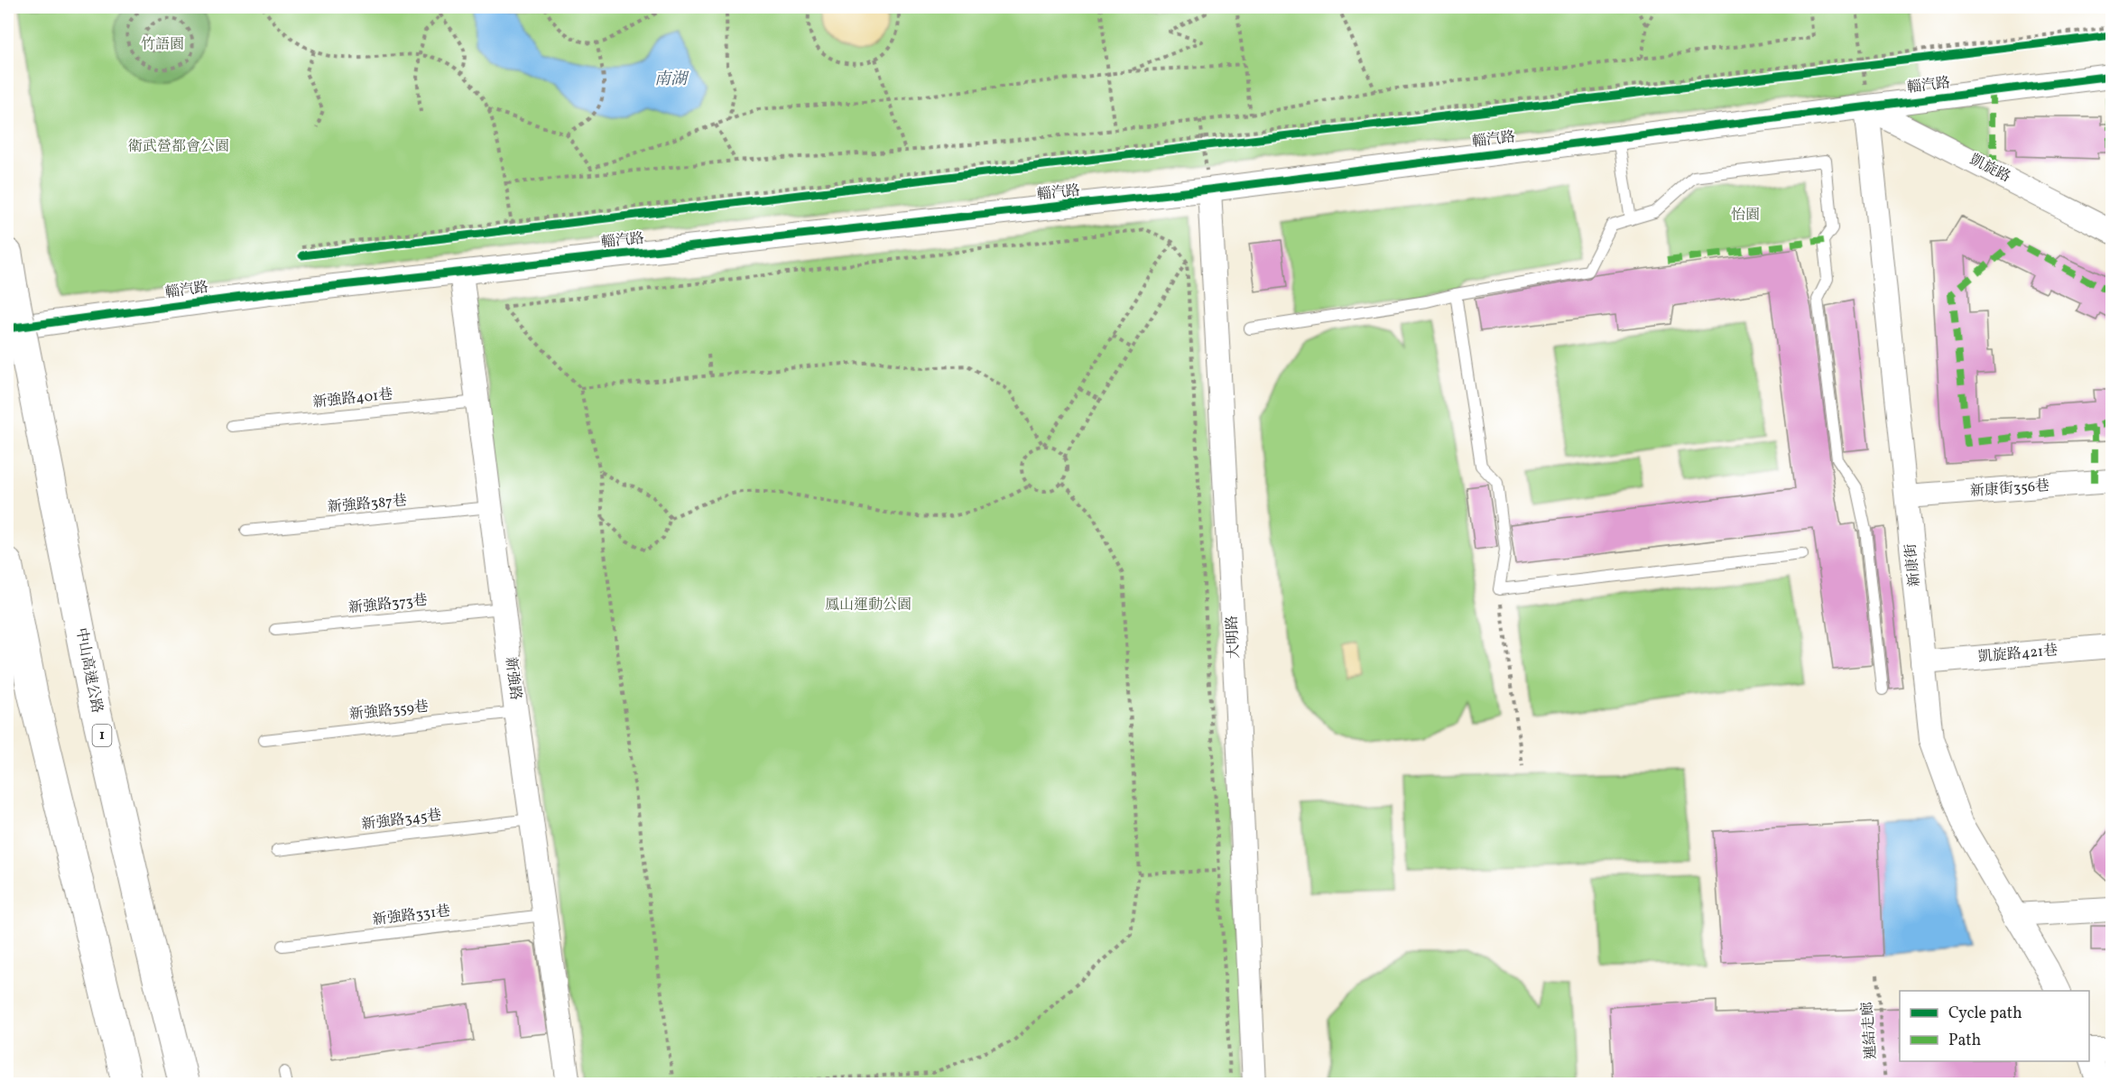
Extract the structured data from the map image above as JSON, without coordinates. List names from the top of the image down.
{
  "streets": {
    "highway": ["中山高速公路", "1"],
    "street": [
      "輜汽路",
      "凱旋路",
      "新康街356巷",
      "新康街",
      "大明路",
      "凱旋路421巷",
      "新強路"
    ],
    "lane": [
      "新強路401巷",
      "新強路387巷",
      "新強路373巷",
      "新強路359巷",
      "新強路345巷",
      "新強路331巷"
    ],
    "path": ["連結走廊"]
  },
  "crossings": [
    ["輜汽路", "凱旋路"],
    ["輜汽路", "新康街"],
    ["輜汽路", "大明路"],
    ["輜汽路", "新強路"],
    ["凱旋路", "新康街"],
    ["新強路401巷", "新強路"],
    ["新康街356巷", "新康街"],
    ["新強路387巷", "新強路"],
    ["新康街", "凱旋路421巷"],
    ["新強路373巷", "新強路"],
    ["新強路", "新強路359巷"],
    ["新強路", "新強路345巷"],
    ["新強路", "新強路331巷"]
  ],
  "water": ["南湖"],
  "parks": [
    "竹語園",
    "衛武營都會公園",
    "怡園",
    "鳳山運動公園"
  ],
  "legend": ["Cycle path", "Path"]
}
